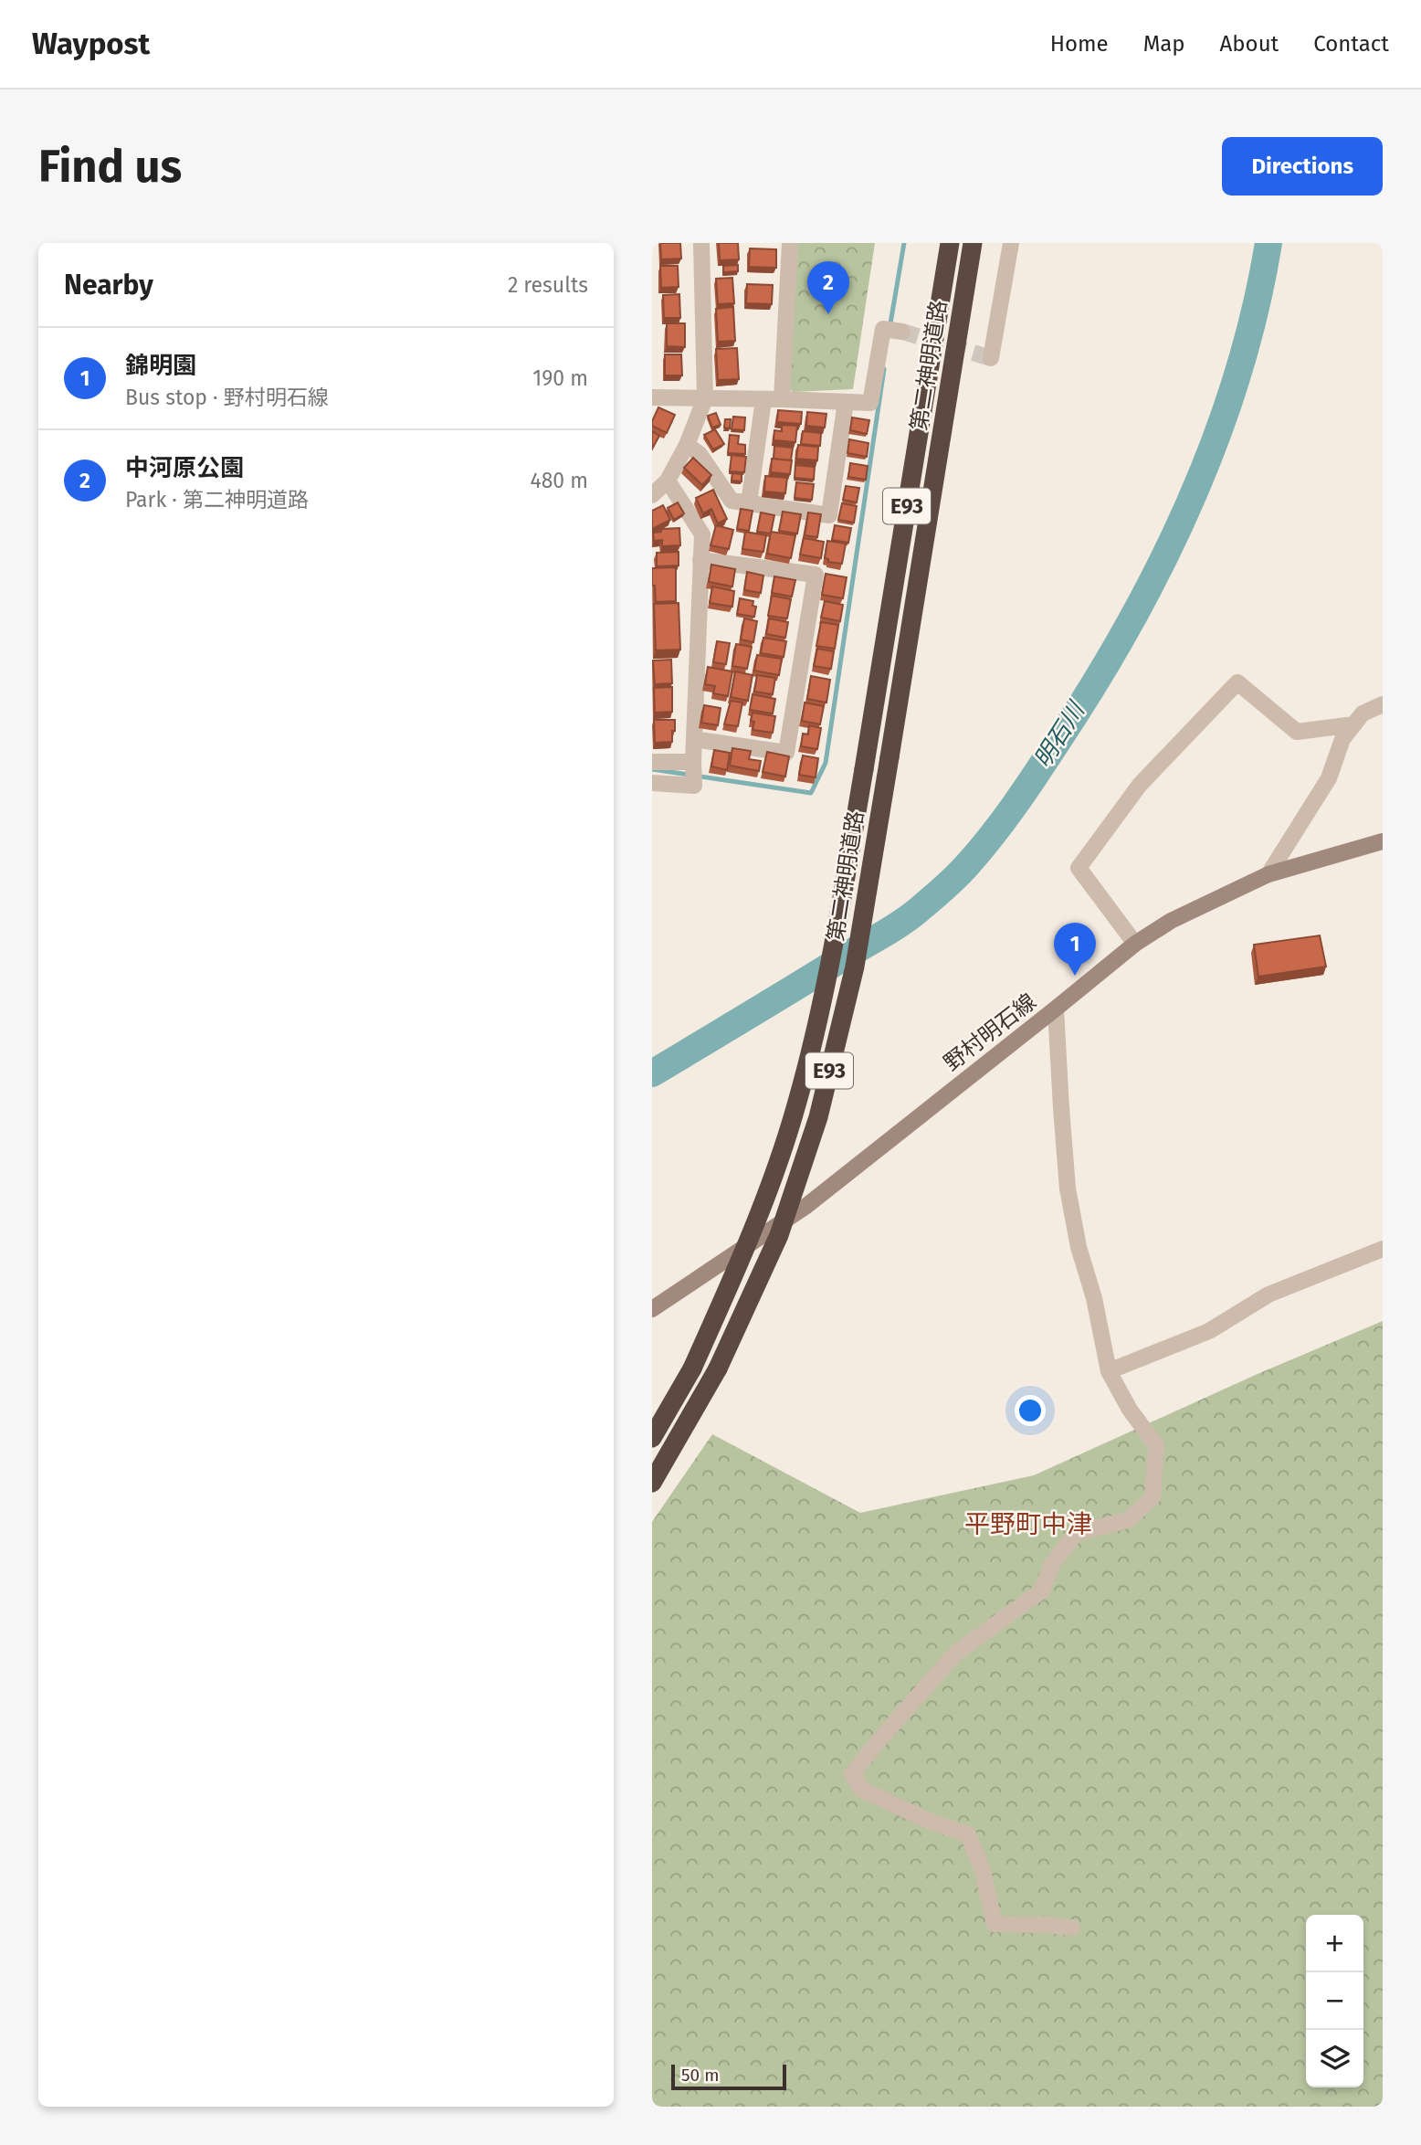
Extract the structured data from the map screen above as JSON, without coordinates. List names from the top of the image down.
{
  "streets": {
    "highway": ["第二神明道路", "E93"],
    "main road": ["野村明石線"]
  },
  "districts": ["平野町中津"],
  "water": ["明石川"],
  "scale_bar": "50 m",
  "page": {
    "header": "Waypost",
    "nav": [
      "Home",
      "Map",
      "About",
      "Contact"
    ],
    "buttons": "Directions",
    "title": "Find us",
    "heading": ["Nearby", "2 results"],
    "pins": ["2", "1"],
    "list": [
      {
        "mark": "1",
        "name": "錦明園",
        "note": "Bus stop · 野村明石線",
        "value": "190 m"
      },
      {
        "mark": "2",
        "name": "中河原公園",
        "note": "Park · 第二神明道路",
        "value": "480 m"
      }
    ],
    "map_buttons": ["+", "−"],
    "scale": "50 m"
  }
}
